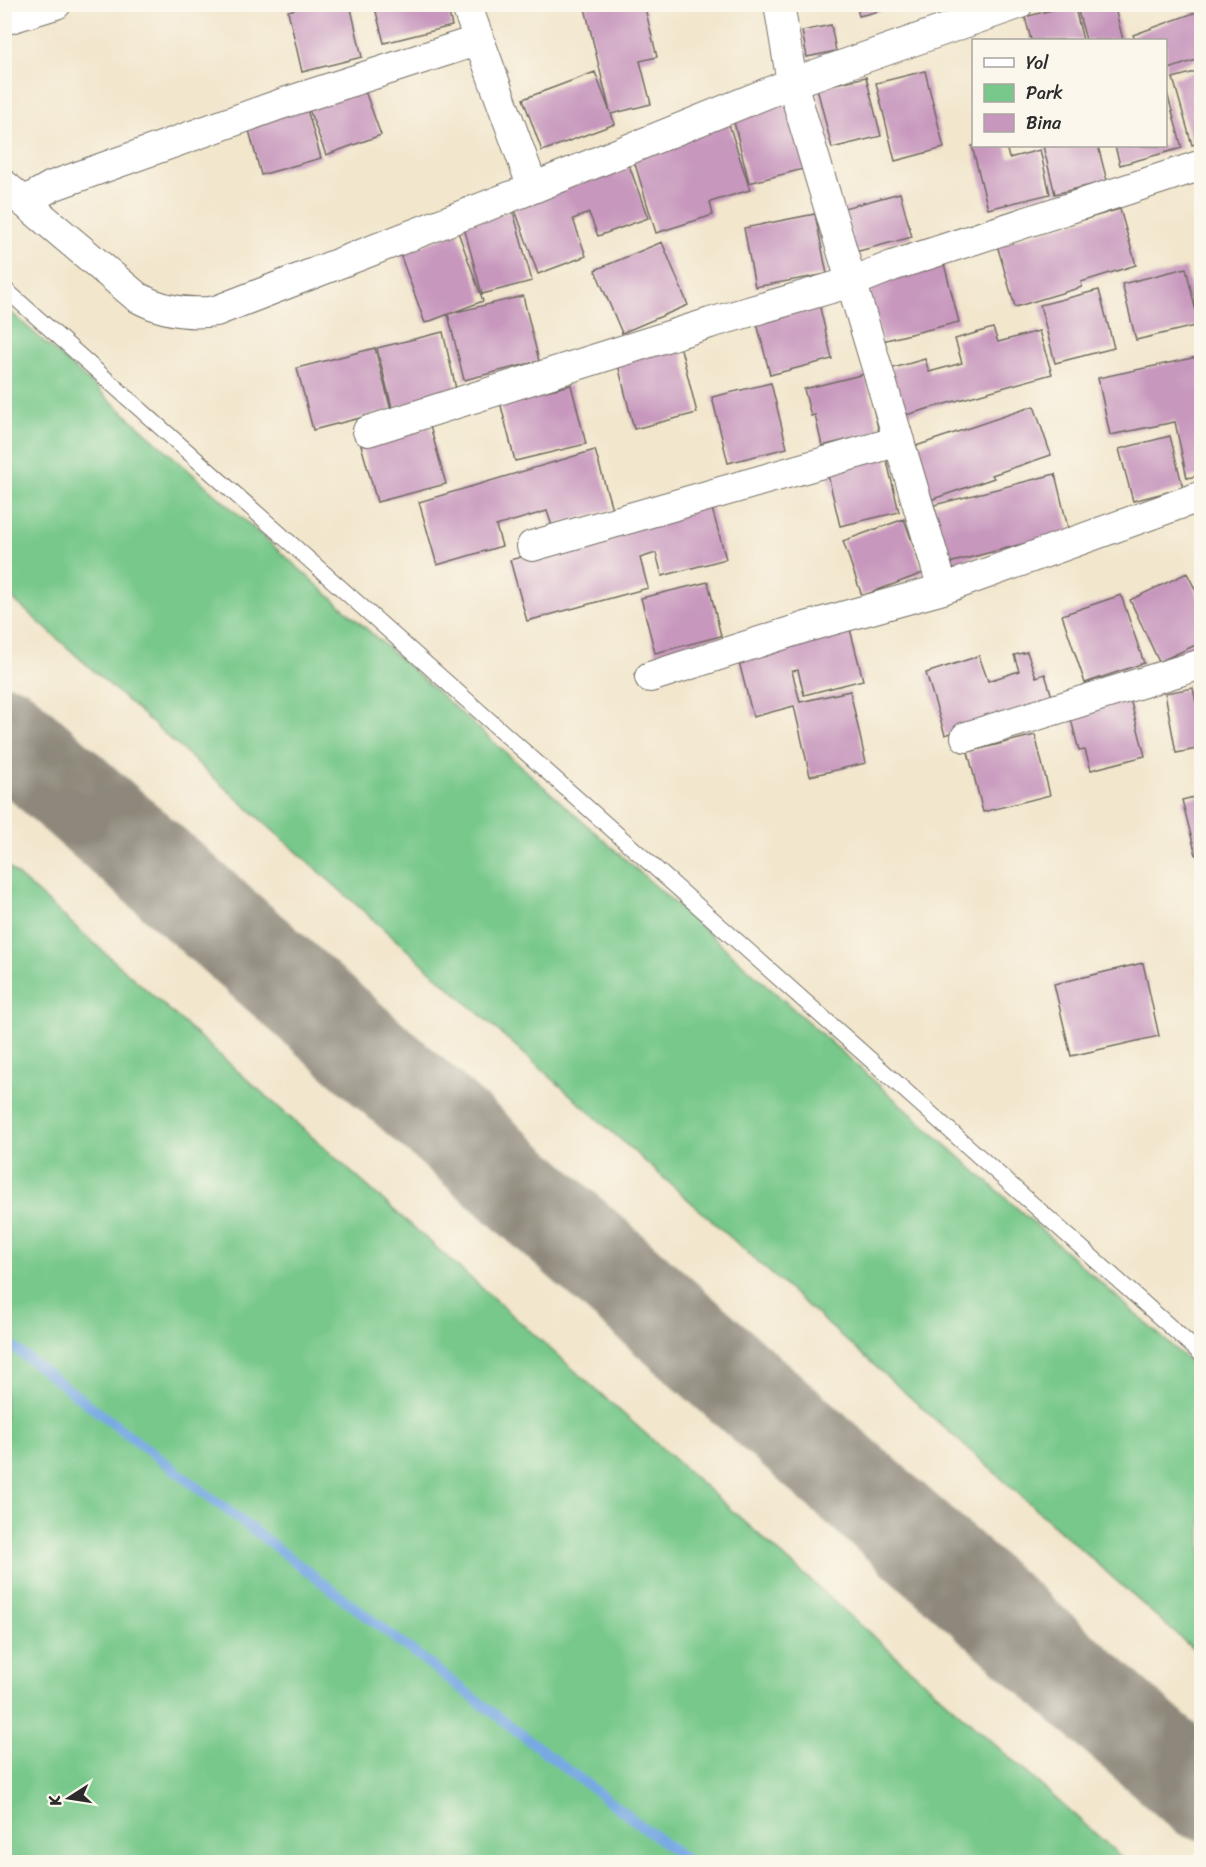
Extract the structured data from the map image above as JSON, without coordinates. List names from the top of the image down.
{
  "legend": ["Yol", "Park", "Bina"],
  "north": "left"
}
